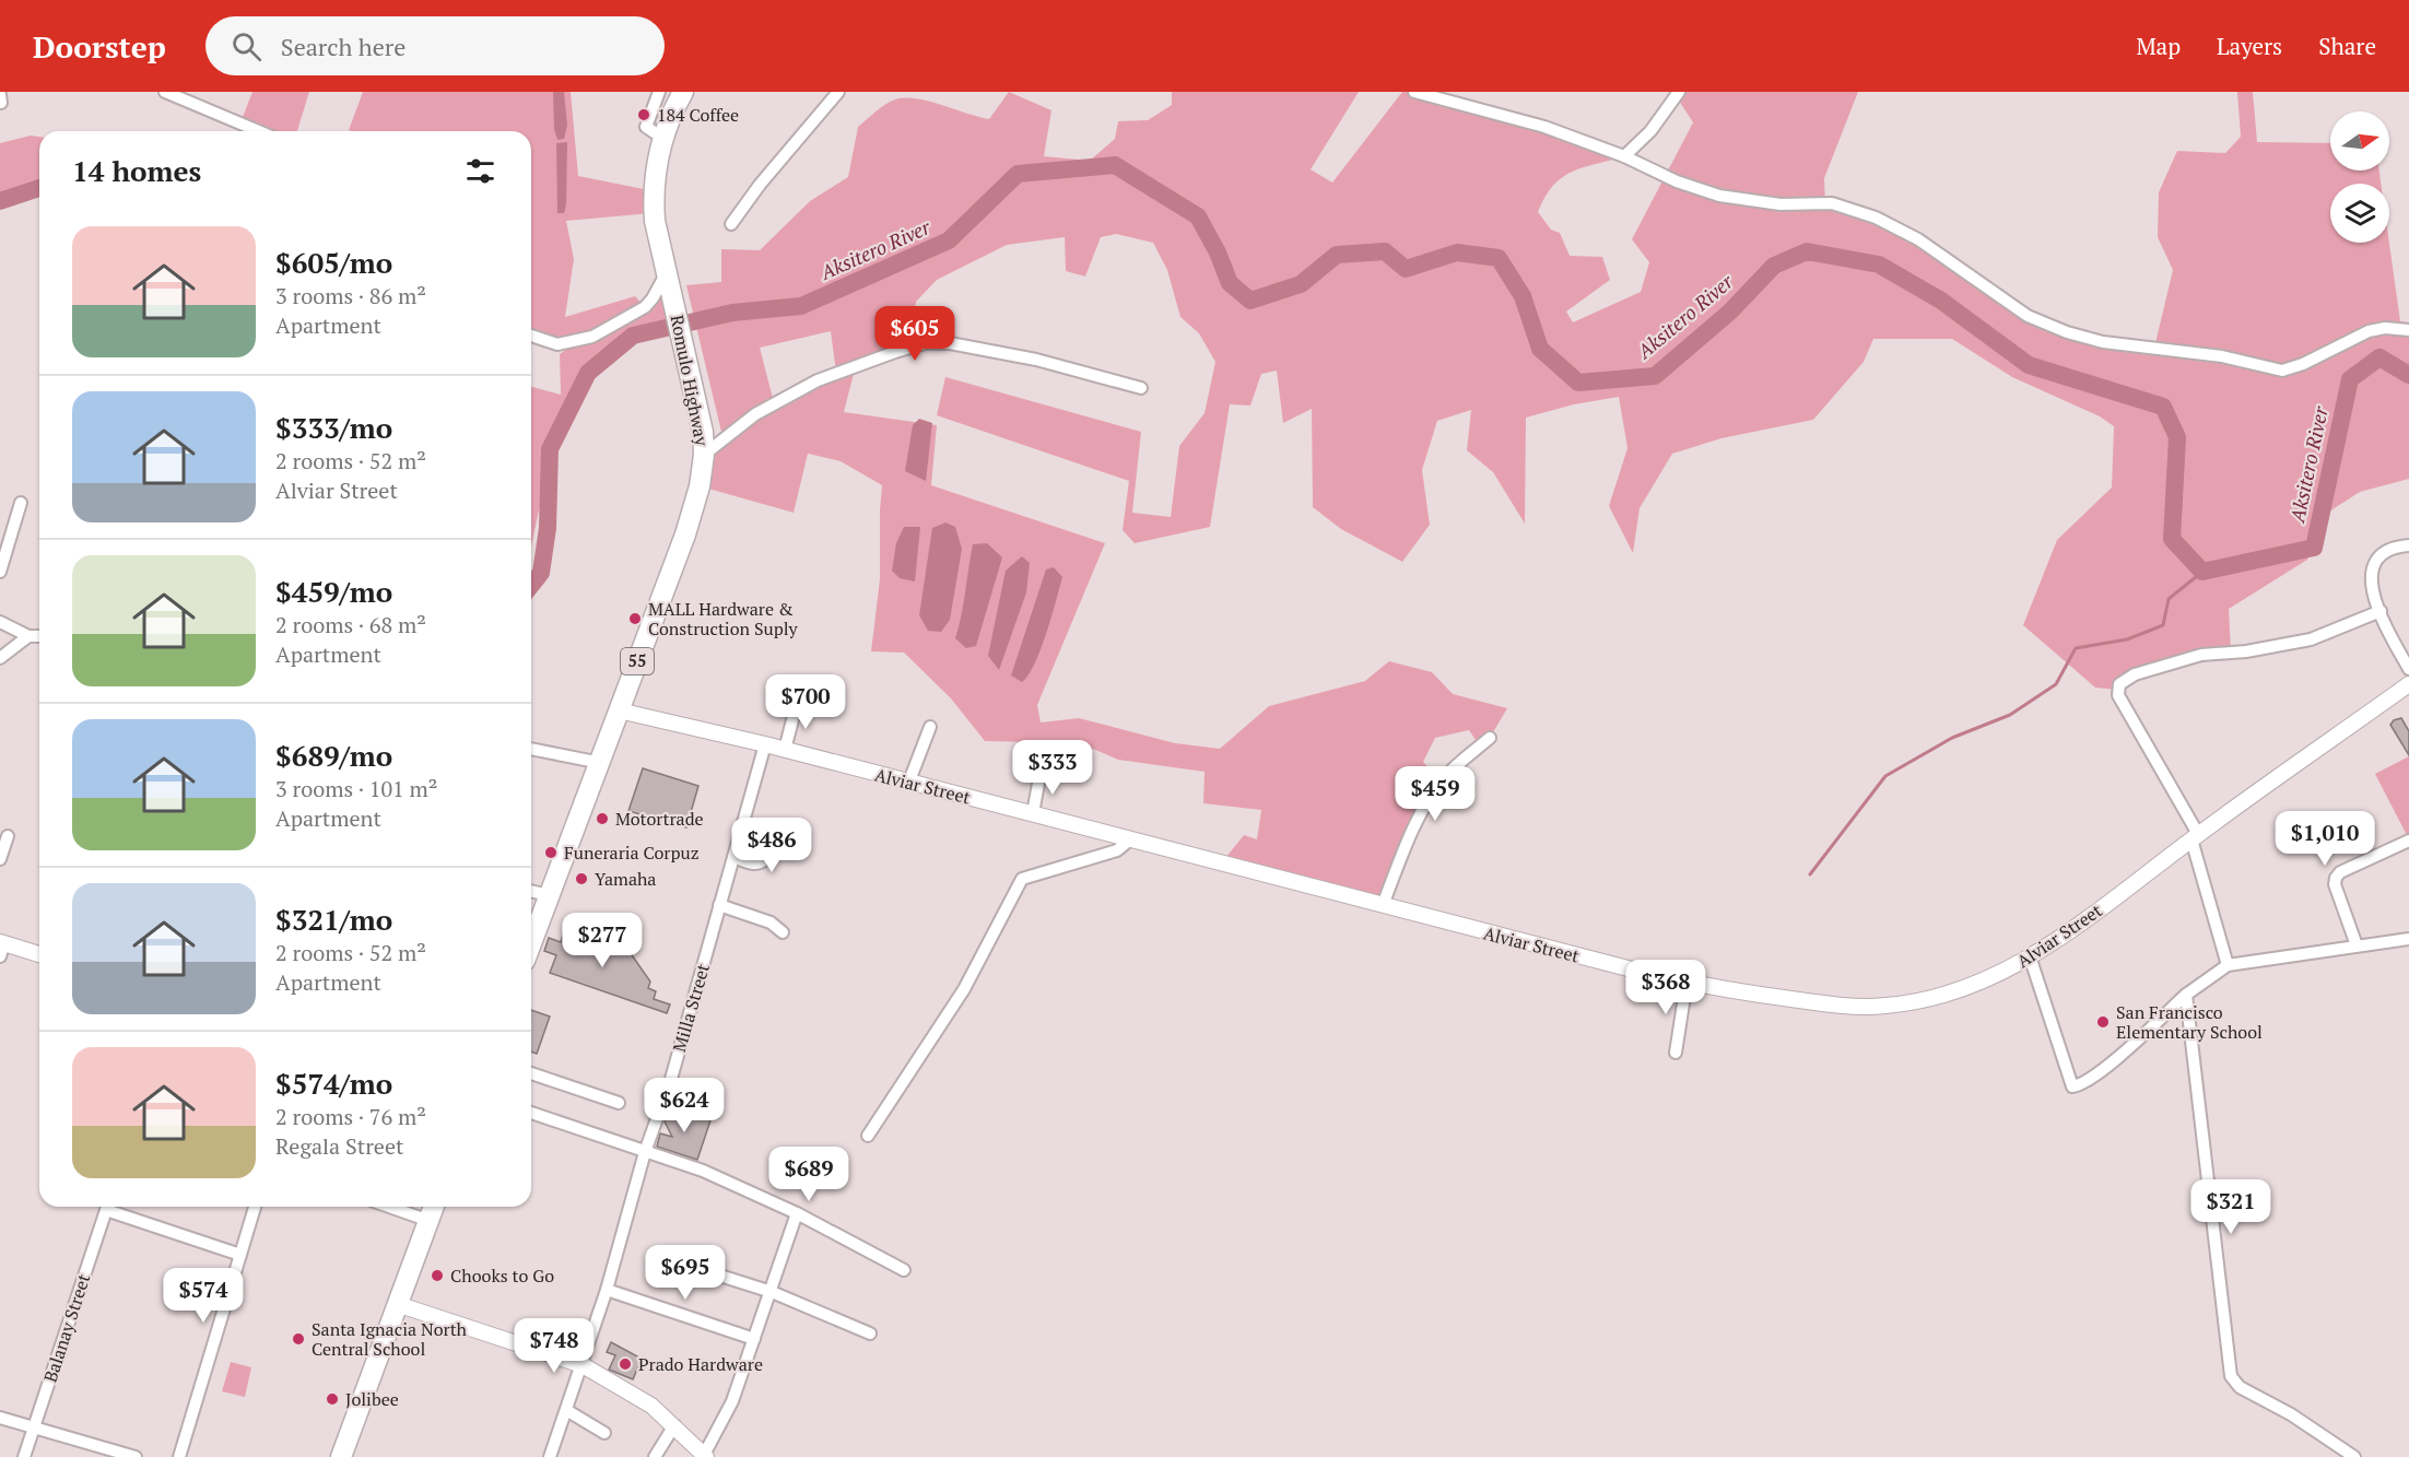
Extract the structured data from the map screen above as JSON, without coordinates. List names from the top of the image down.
{
  "streets": {
    "highway": ["Romulo Highway", "55"],
    "street": ["Alviar Street", "Milla Street", "Balanay Street"]
  },
  "crossings": [
    ["Romulo Highway", "Alviar Street"],
    ["Alviar Street", "Milla Street"]
  ],
  "water": ["Aksitero River"],
  "places": [
    "184 Coffee",
    "MALL Hardware & Construction Suply",
    "Motortrade",
    "Funeraria Corpuz",
    "Yamaha",
    "San Francisco Elementary School",
    "Chooks to Go",
    "Santa Ignacia North Central School",
    "Prado Hardware",
    "Jolibee"
  ],
  "north": "right",
  "page": {
    "header": "Doorstep",
    "search": "Search here",
    "nav": ["Map", "Layers", "Share"],
    "heading": "14 homes",
    "list": [
      {
        "name": "$605/mo",
        "note": "3 rooms · 86 m² · Apartment"
      },
      {
        "name": "$333/mo",
        "note": "2 rooms · 52 m² · Alviar Street"
      },
      {
        "name": "$459/mo",
        "note": "2 rooms · 68 m² · Apartment"
      },
      {
        "name": "$689/mo",
        "note": "3 rooms · 101 m² · Apartment"
      },
      {
        "name": "$321/mo",
        "note": "2 rooms · 52 m² · Apartment"
      },
      {
        "name": "$574/mo",
        "note": "2 rooms · 76 m² · Regala Street"
      }
    ],
    "price": [
      "$605",
      "$700",
      "$333",
      "$459",
      "$1,010",
      "$486",
      "$277",
      "$368",
      "$624",
      "$689",
      "$321",
      "$695",
      "$574",
      "$748"
    ]
  }
}
